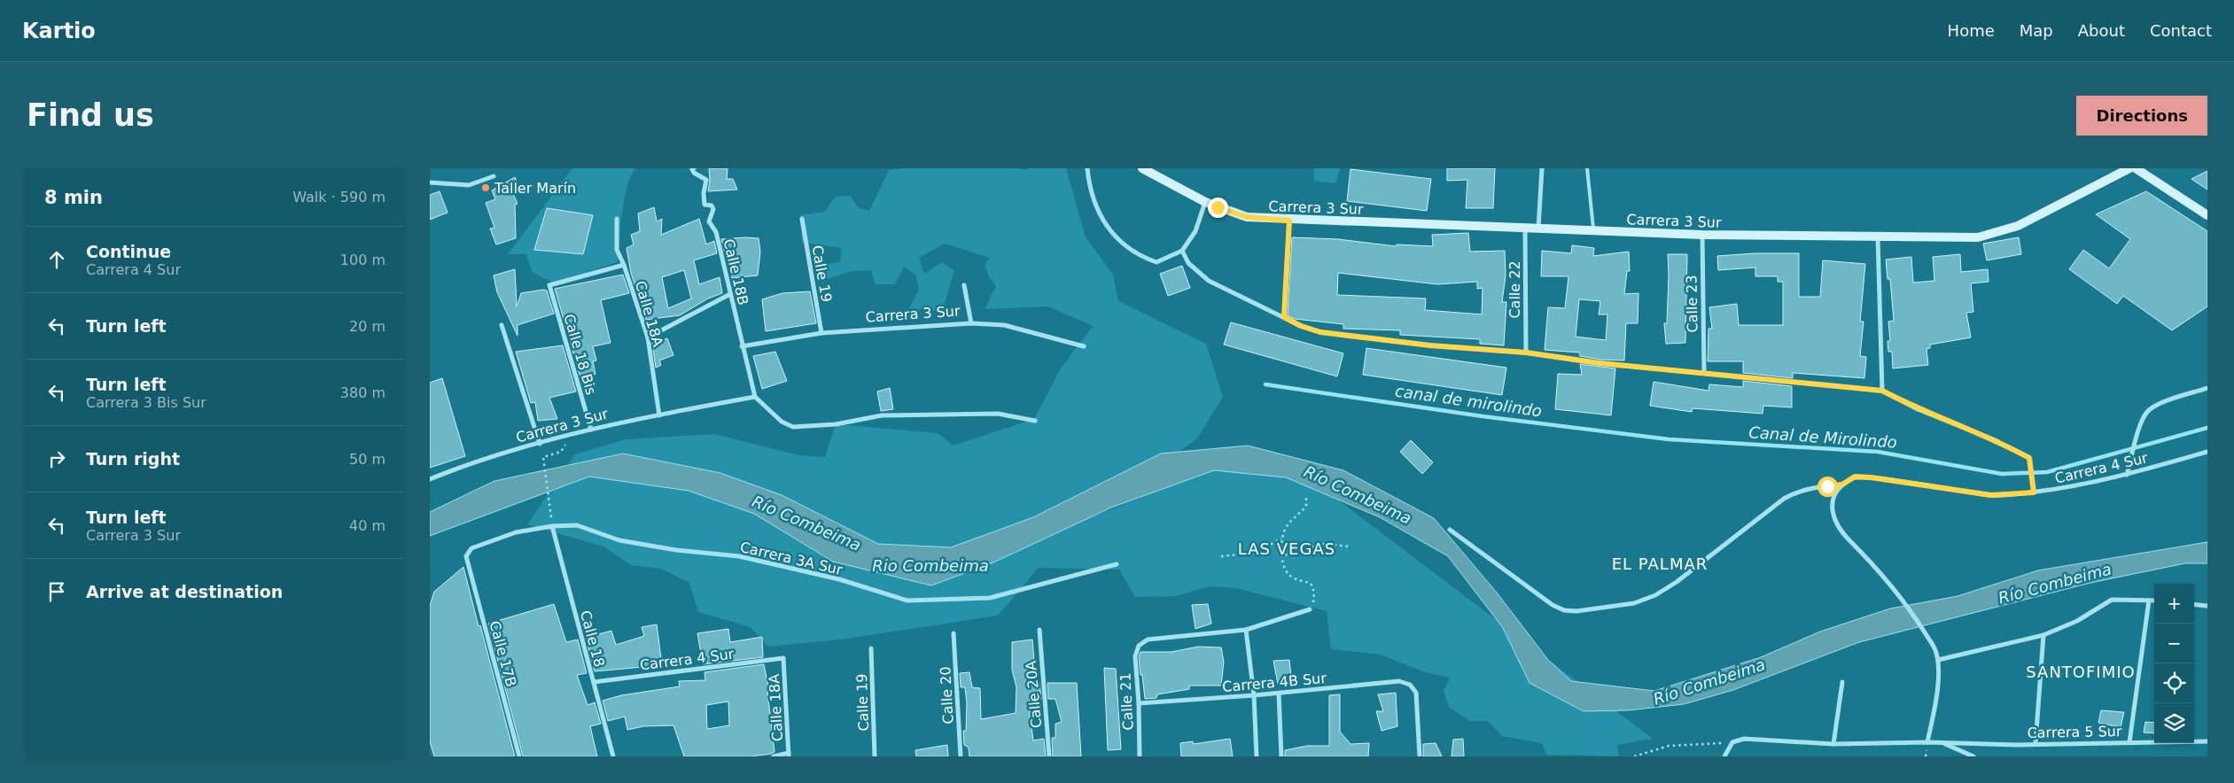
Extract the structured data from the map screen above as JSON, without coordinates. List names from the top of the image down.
{
  "streets": {
    "street": [
      "Carrera 3 Sur",
      "Calle 18B",
      "Calle 19",
      "Calle 22",
      "Calle 23",
      "Calle 18A",
      "Calle 18 Bis",
      "Carrera 4 Sur",
      "Carrera 3A Sur",
      "Calle 18",
      "Calle 17B",
      "Carrera 4B Sur",
      "Calle 20A",
      "Calle 20",
      "Calle 21",
      "Carrera 5 Sur"
    ]
  },
  "crossings": [
    ["Carrera 3 Sur", "Calle 18B"],
    ["Carrera 3 Sur", "Calle 19"],
    ["Carrera 3 Sur", "Calle 22"],
    ["Carrera 3 Sur", "Calle 23"],
    ["Carrera 3 Sur", "Calle 18A"],
    ["Carrera 3 Sur", "Calle 18 Bis"],
    ["Calle 18A", "Calle 18 Bis"],
    ["Calle 18A", "Carrera 4 Sur"],
    ["Carrera 4 Sur", "Calle 18"],
    ["Carrera 3A Sur", "Calle 18"],
    ["Carrera 3A Sur", "Calle 17B"],
    ["Carrera 4B Sur", "Calle 21"]
  ],
  "districts": ["LAS VEGAS", "EL PALMAR", "SANTOFIMIO"],
  "water": [
    "canal de mirolindo",
    "Canal de Mirolindo",
    "Río Combeima",
    "Rio Combeima"
  ],
  "places": ["Taller Marín"],
  "page": {
    "header": "Kartio",
    "nav": [
      "Home",
      "Map",
      "About",
      "Contact"
    ],
    "buttons": "Directions",
    "title": "Find us",
    "heading": ["8 min", "Walk · 590 m"],
    "list": [
      ["Continue", "Carrera 4 Sur", "100 m"],
      ["Turn left", "20 m"],
      ["Turn left", "Carrera 3 Bis Sur", "380 m"],
      ["Turn right", "50 m"],
      ["Turn left", "Carrera 3 Sur", "40 m"],
      "Arrive at destination"
    ],
    "map_buttons": ["+", "−"]
  }
}
